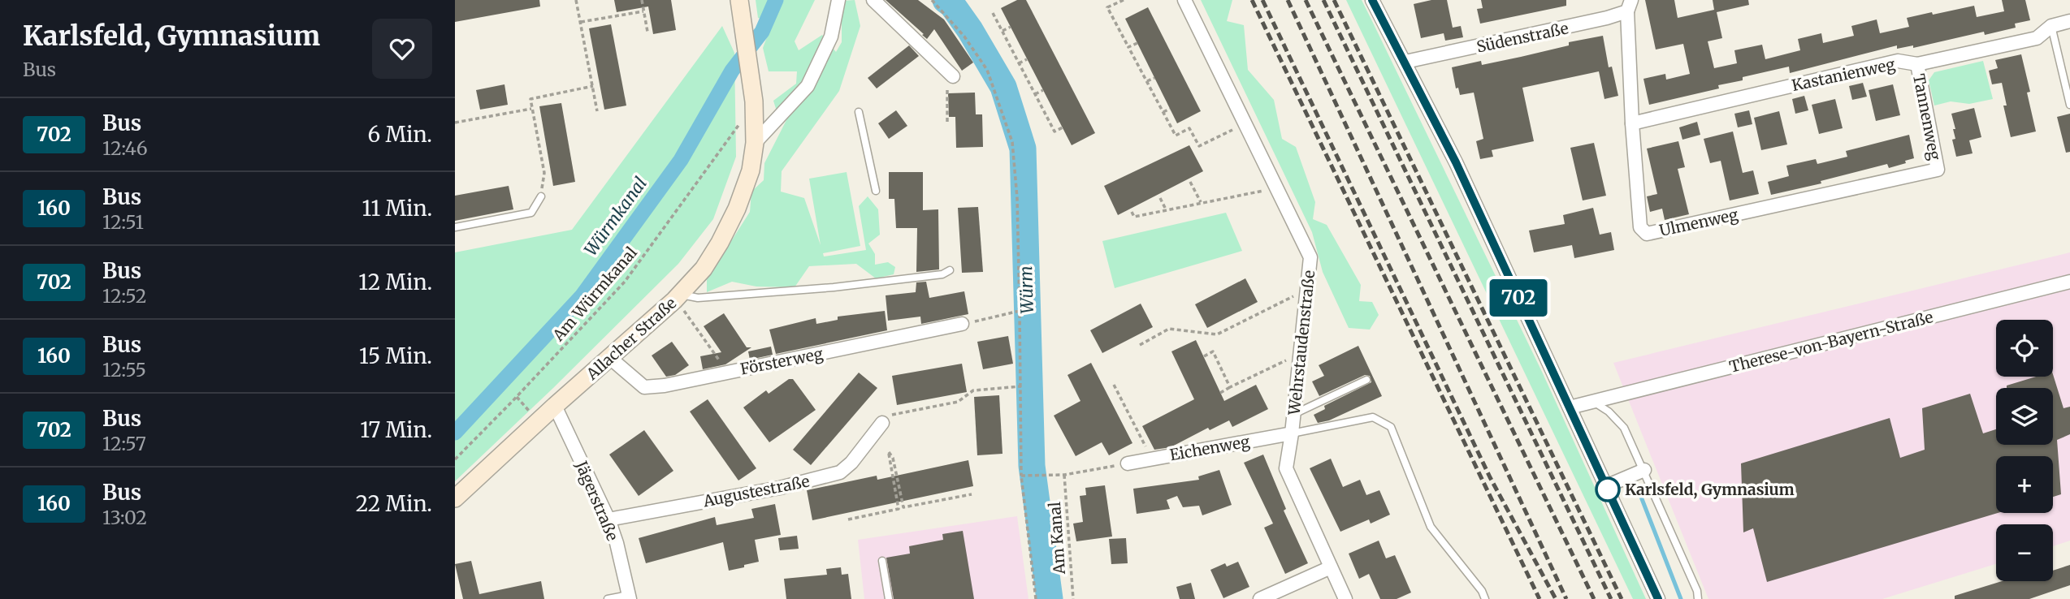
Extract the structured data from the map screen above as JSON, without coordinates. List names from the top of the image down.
{
  "streets": {
    "street": [
      "Südenstraße",
      "Kastanienweg",
      "Tannenweg",
      "Ulmenweg",
      "Allacher Straße",
      "Therese-von-Bayern-Straße",
      "Wehrstaudenstraße",
      "Försterweg",
      "Eichenweg",
      "Augustestraße",
      "Jägerstraße"
    ],
    "path": ["Am Würmkanal", "Am Kanal"]
  },
  "crossings": [
    ["Südenstraße", "Ulmenweg"],
    ["Kastanienweg", "Tannenweg"],
    ["Kastanienweg", "Ulmenweg"],
    ["Tannenweg", "Ulmenweg"],
    ["Allacher Straße", "Försterweg"],
    ["Allacher Straße", "Jägerstraße"],
    ["Wehrstaudenstraße", "Eichenweg"],
    ["Augustestraße", "Jägerstraße"]
  ],
  "water": ["Würmkanal", "Würm"],
  "places": ["Karlsfeld, Gymnasium"],
  "lines": ["bus line 702"],
  "page": {
    "heading": ["Karlsfeld, Gymnasium", "Bus"],
    "on_map": "702",
    "list": [
      {
        "mark": "702",
        "name": "Bus",
        "note": "12:46",
        "value": "6 Min."
      },
      {
        "mark": "160",
        "name": "Bus",
        "note": "12:51",
        "value": "11 Min."
      },
      {
        "mark": "702",
        "name": "Bus",
        "note": "12:52",
        "value": "12 Min."
      },
      {
        "mark": "160",
        "name": "Bus",
        "note": "12:55",
        "value": "15 Min."
      },
      {
        "mark": "702",
        "name": "Bus",
        "note": "12:57",
        "value": "17 Min."
      },
      {
        "mark": "160",
        "name": "Bus",
        "note": "13:02",
        "value": "22 Min."
      }
    ],
    "map_buttons": ["+", "−"]
  }
}
